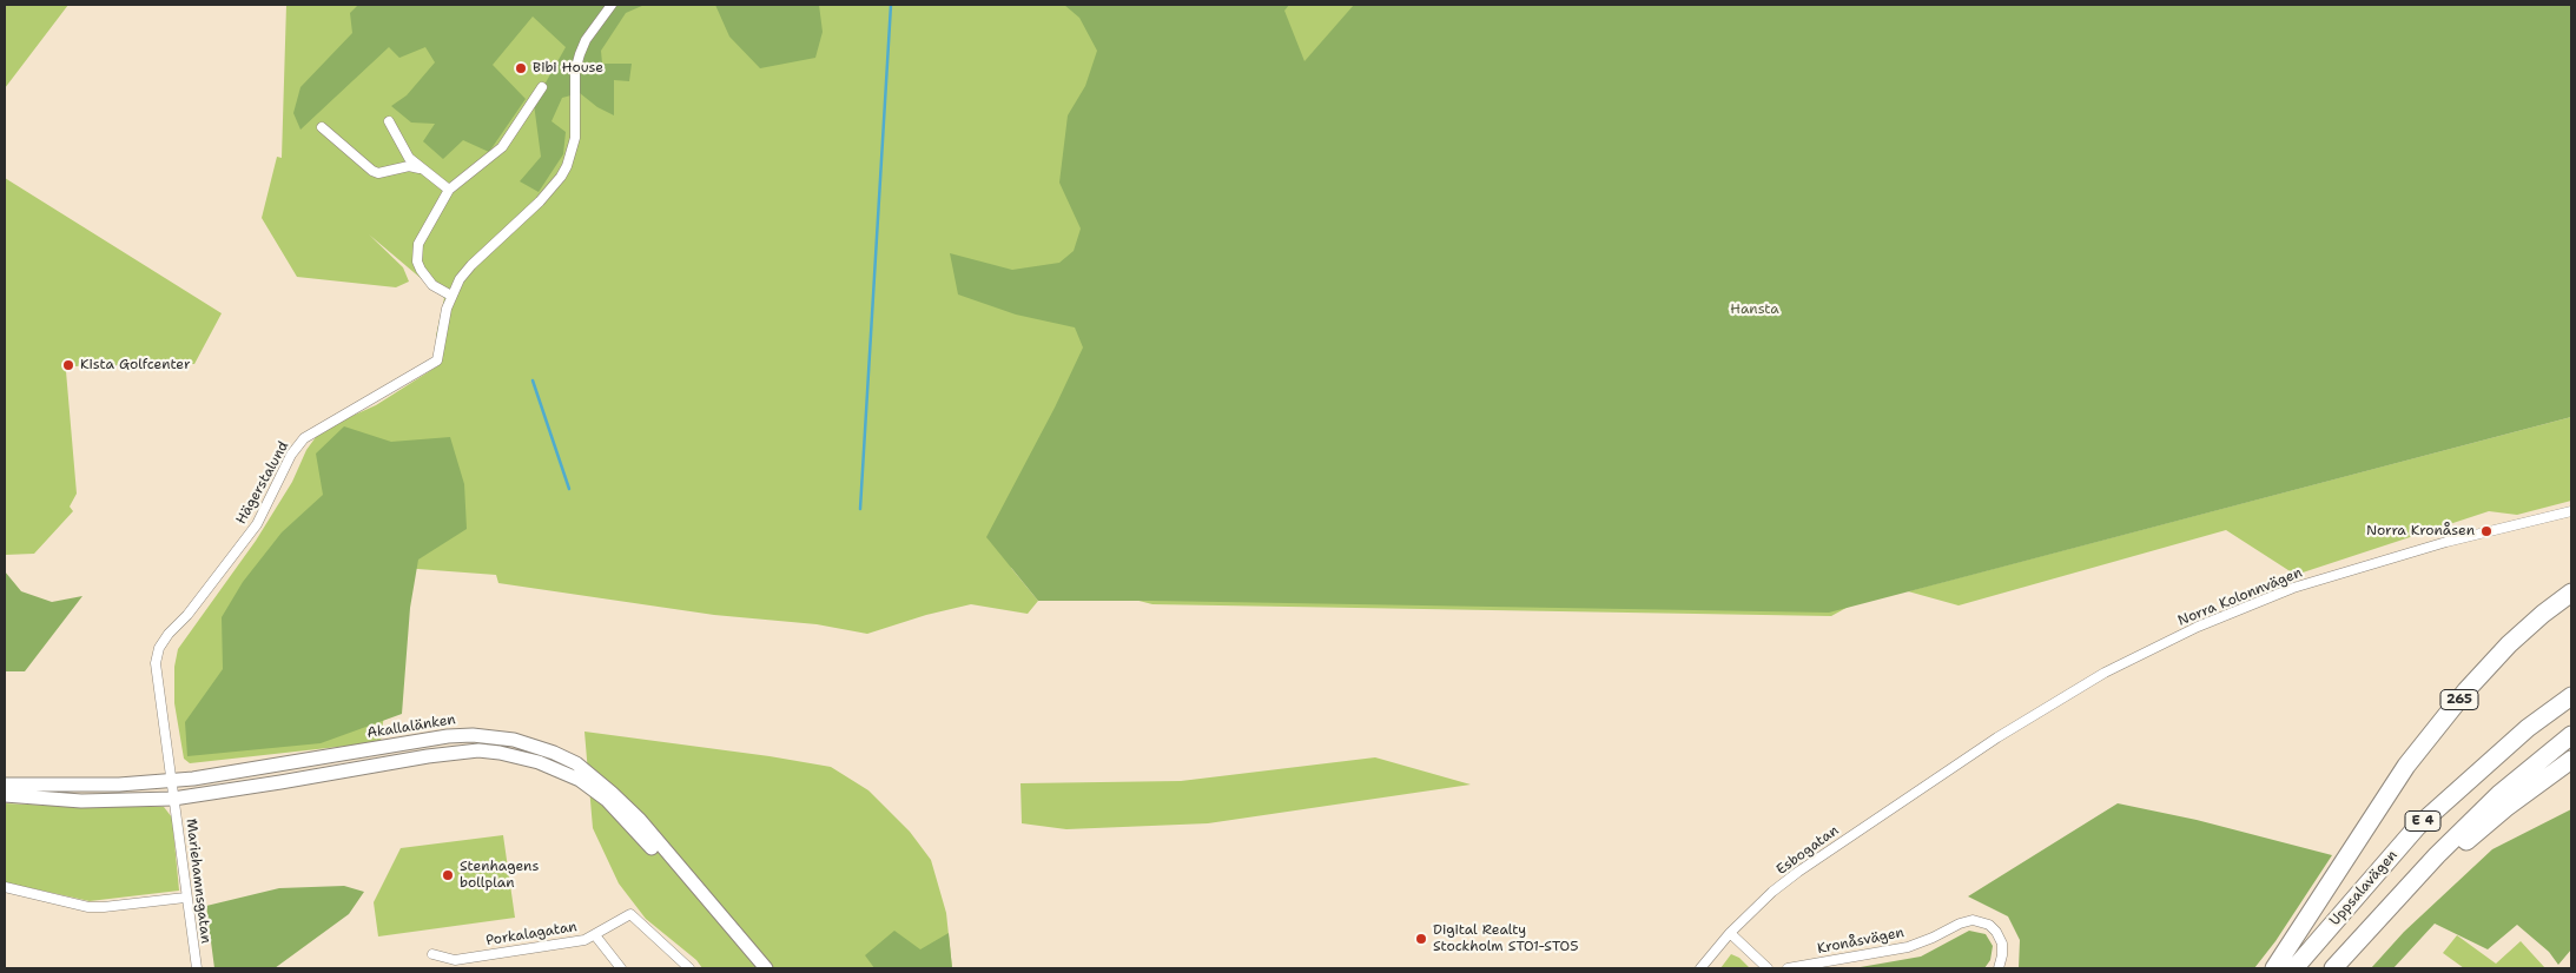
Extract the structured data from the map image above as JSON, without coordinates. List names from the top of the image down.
{
  "streets": {
    "highway": ["265", "E 4", "Uppsalavägen"],
    "main road": ["Akallalänken"],
    "street": [
      "Hägerstalund",
      "Norra Kolonnvägen",
      "Esbogatan",
      "Mariehamnsgatan",
      "Porkalagatan",
      "Kronåsvägen"
    ]
  },
  "crossings": [
    ["Hägerstalund", "Akallalänken"],
    ["Hägerstalund", "Mariehamnsgatan"],
    ["Norra Kolonnvägen", "Esbogatan"]
  ],
  "parks": ["Hansta"],
  "places": [
    "Bibi House",
    "Kista Golfcenter",
    "Norra Kronåsen",
    "Stenhagens bollplan",
    "Digital Realty Stockholm STO1-STO5"
  ]
}
